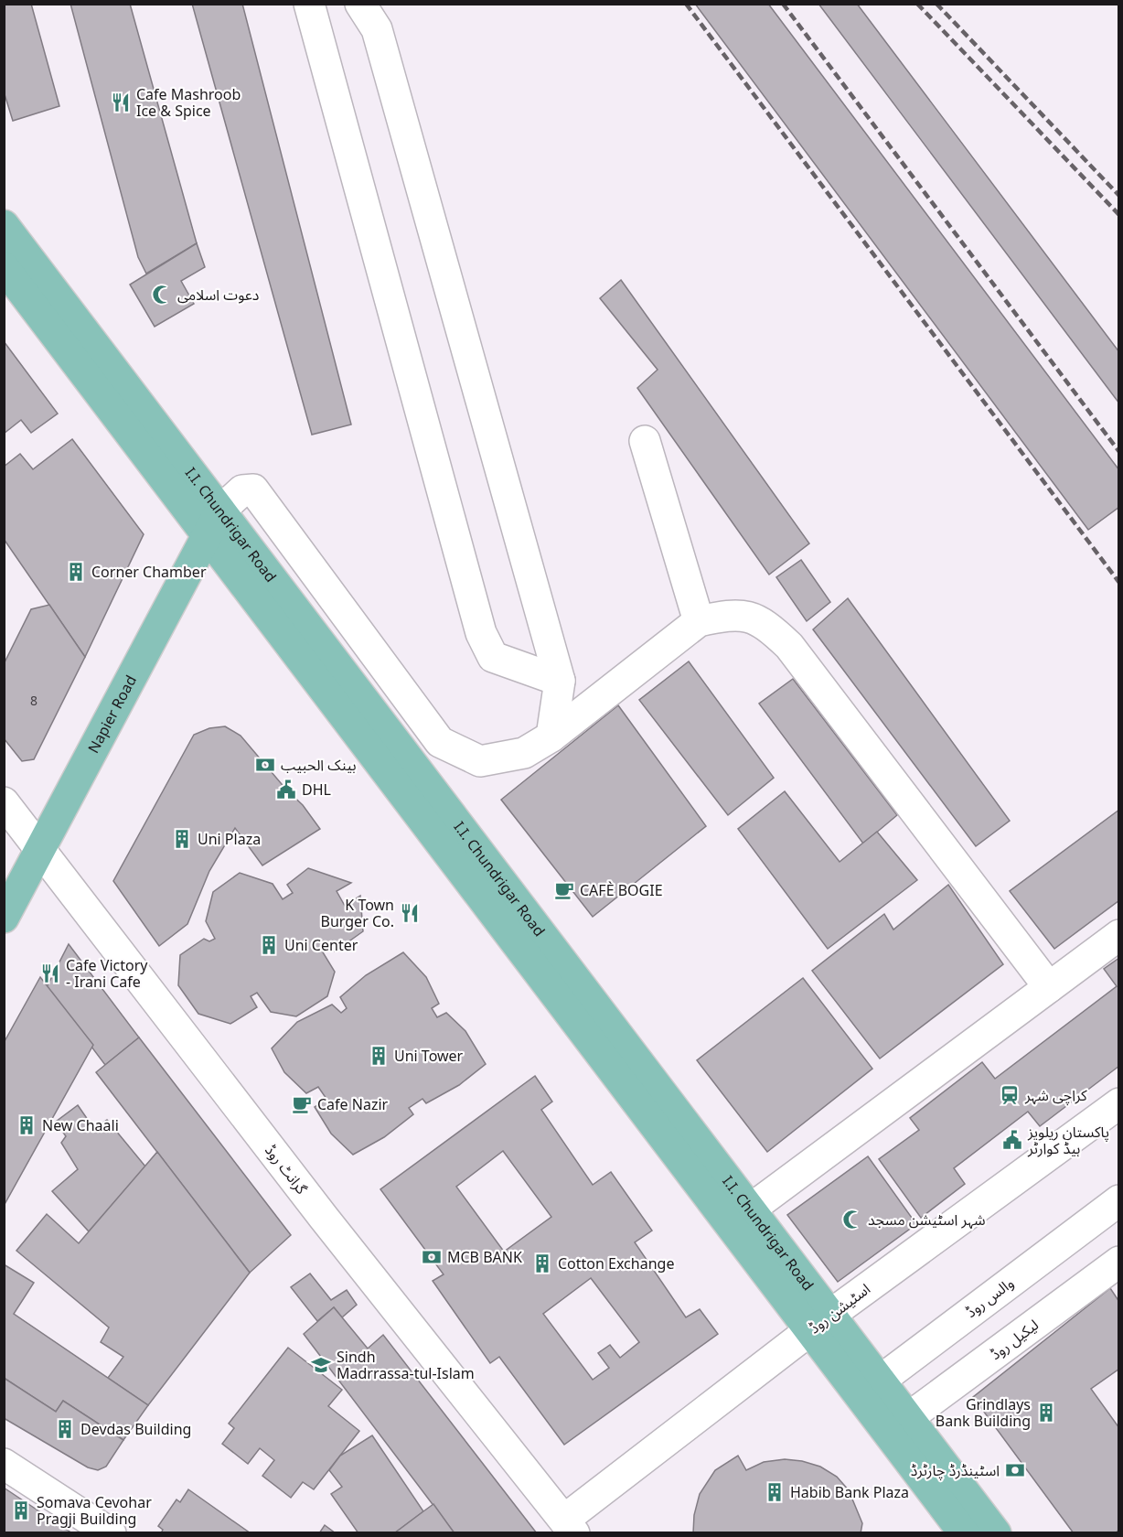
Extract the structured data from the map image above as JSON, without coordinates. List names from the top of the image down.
{
  "streets": {
    "main road": ["I.I. Chundrigar Road", "Napier Road"],
    "street": [
      "گرانٹ روڈ",
      "والس روڈ",
      "اسٹیشن روڈ",
      "لیکیل روڈ"
    ]
  },
  "crossings": [
    ["I.I. Chundrigar Road", "Napier Road"],
    ["I.I. Chundrigar Road", "والس روڈ"],
    ["I.I. Chundrigar Road", "اسٹیشن روڈ"],
    ["I.I. Chundrigar Road", "لیکیل روڈ"],
    ["Napier Road", "گرانٹ روڈ"],
    ["گرانٹ روڈ", "اسٹیشن روڈ"]
  ],
  "places": {
    "restaurant": ["Cafe Mashroob Ice & Spice", "K Town Burger Co.", "Cafe Victory - Irani Cafe"],
    "mosque": ["دعوت اسلامی", "شہر اسٹیشن مسجد"],
    "building": [
      "Corner Chamber",
      "Uni Plaza",
      "Uni Center",
      "Uni Tower",
      "New Chaali",
      "Cotton Exchange",
      "Grindlays Bank Building",
      "Devdas Building",
      "Habib Bank Plaza",
      "Somava Cevohar Pragji Building"
    ],
    "bank": ["بينک الحبيب", "MCB BANK", "اسٹینڈرڈ چارٹرڈ"],
    "public building": ["DHL", "پاکستان ریلویز ہیڈ کوارٹر"],
    "cafe": ["CAFÈ BOGIE", "Cafe Nazir"],
    "station": ["کراچی شہر"],
    "school or university": ["Sindh Madrrassa-tul-Islam"]
  },
  "house_numbers": ["8"]
}
